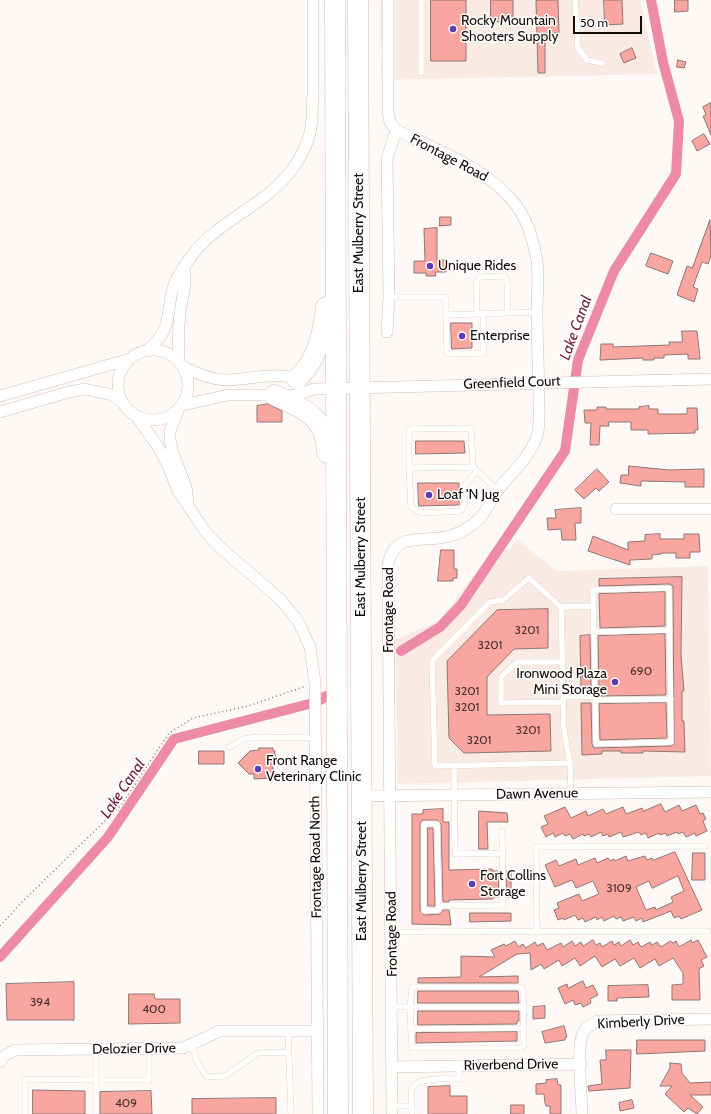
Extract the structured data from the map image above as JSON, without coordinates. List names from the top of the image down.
{
  "streets": {
    "highway": ["East Mulberry Street"],
    "street": [
      "Frontage Road",
      "Greenfield Court",
      "Dawn Avenue",
      "Frontage Road North",
      "Kimberly Drive",
      "Delozier Drive",
      "Riverbend Drive"
    ]
  },
  "crossings": [
    ["Frontage Road", "Greenfield Court"],
    ["Frontage Road", "Dawn Avenue"],
    ["Frontage Road", "Riverbend Drive"],
    ["East Mulberry Street", "Greenfield Court"],
    ["East Mulberry Street", "Dawn Avenue"],
    ["Frontage Road North", "Delozier Drive"],
    ["Kimberly Drive", "Riverbend Drive"]
  ],
  "water": ["Lake Canal"],
  "places": [
    "Rocky Mountain Shooters Supply",
    "Unique Rides",
    "Enterprise",
    "Loaf 'N Jug",
    "Ironwood Plaza Mini Storage",
    "Front Range Veterinary Clinic",
    "Fort Collins Storage"
  ],
  "house_numbers": [
    "3201",
    "3201",
    "690",
    "3201",
    "3201",
    "3201",
    "3201",
    "3109",
    "394",
    "400",
    "409"
  ],
  "scale_bar": "50 m"
}
